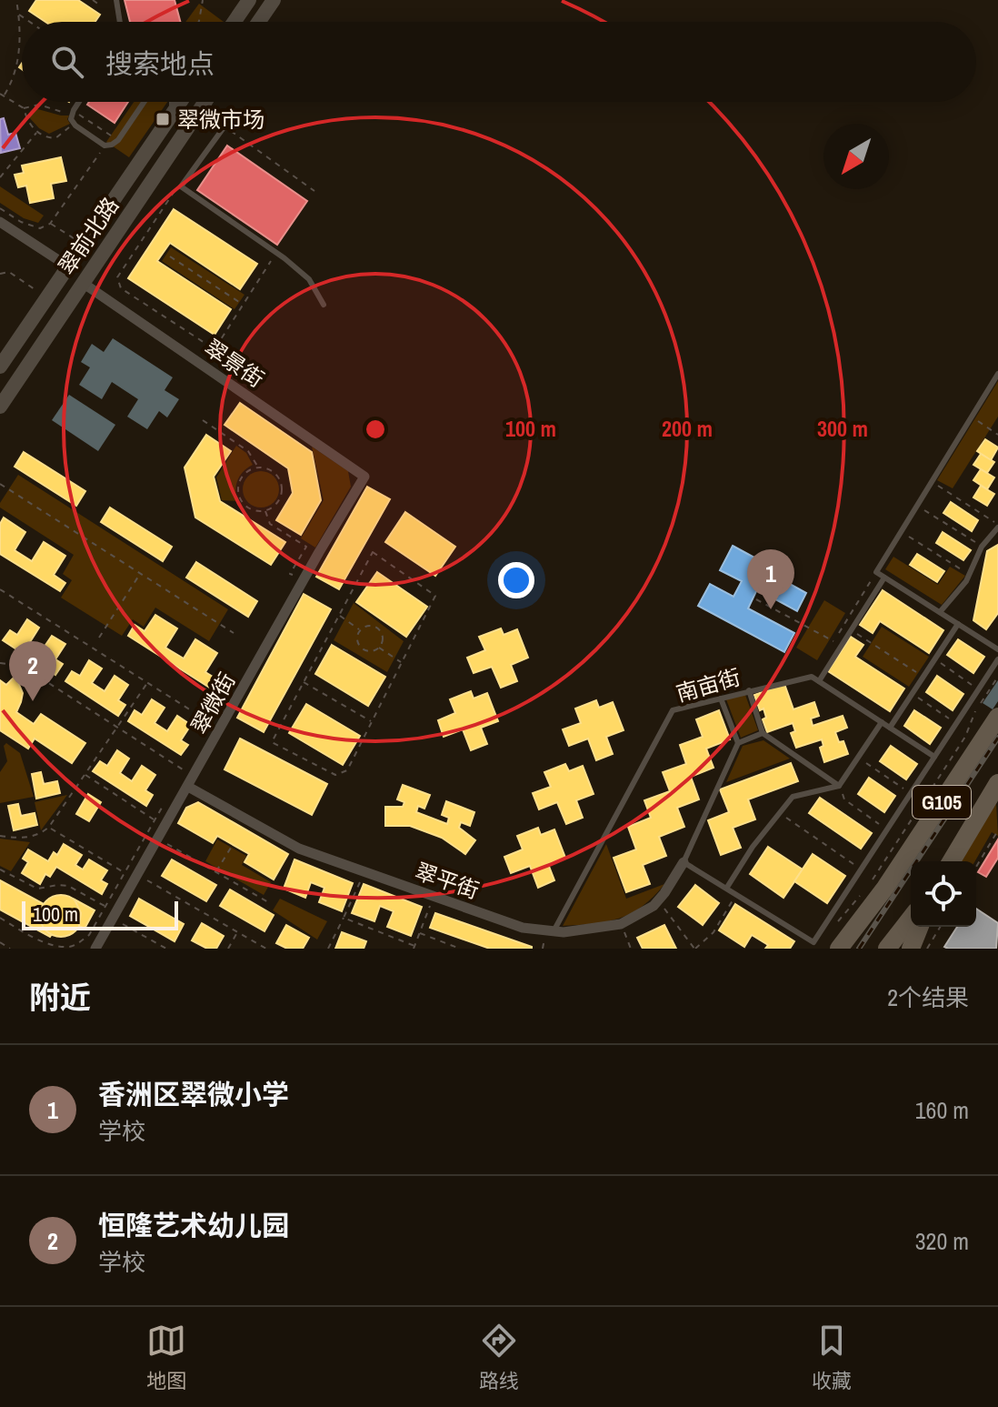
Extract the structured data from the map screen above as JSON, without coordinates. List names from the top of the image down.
{
  "streets": {
    "highway": ["G105"],
    "main road": ["翠前北路"],
    "street": ["翠景街", "翠微街", "翠平街"],
    "lane": ["南亩街"]
  },
  "crossings": [
    ["翠前北路", "翠景街"],
    ["翠景街", "翠微街"],
    ["南亩街", "翠平街"],
    ["翠微街", "翠平街"]
  ],
  "places": {
    "transit": ["翠微市场"]
  },
  "scale_bar": "100 m",
  "north": "bottom left",
  "page": {
    "search": "搜索地点",
    "pins": ["1", "2"],
    "scale": "100 m",
    "heading": ["附近", "2个结果"],
    "list": [
      {
        "mark": "1",
        "name": "香洲区翠微小学",
        "note": "学校",
        "value": "160 m"
      },
      {
        "mark": "2",
        "name": "恒隆艺术幼儿园",
        "note": "学校",
        "value": "320 m"
      }
    ],
    "nav": ["地图", "路线", "收藏"]
  },
  "rings": ["100 m", "200 m", "300 m"]
}
